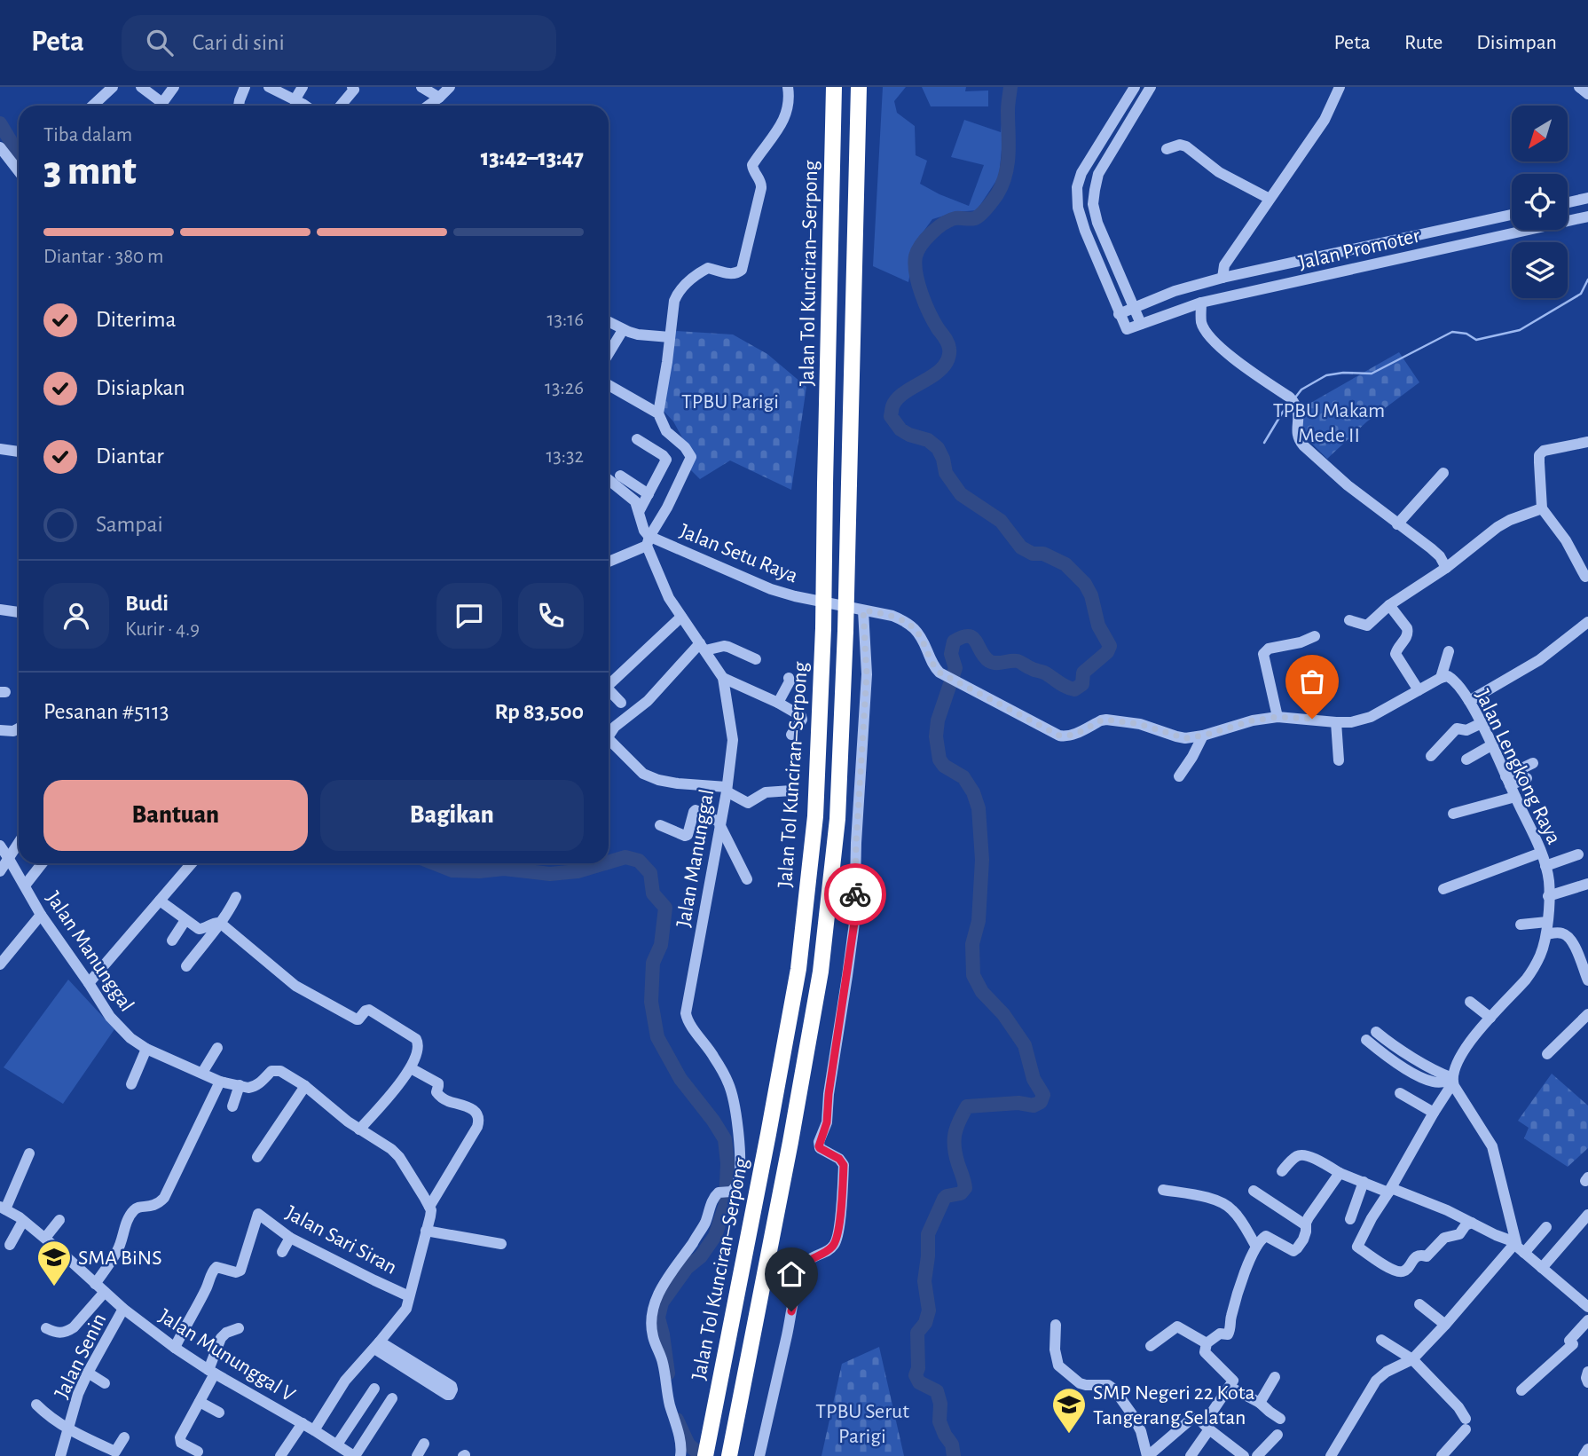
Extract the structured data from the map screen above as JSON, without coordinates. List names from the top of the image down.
{
  "streets": {
    "highway": ["Jalan Tol Kunciran–Serpong"],
    "street": [
      "Jalan Promoter",
      "Jalan Setu Raya",
      "Jalan Lengkong Raya",
      "Jalan Manunggal",
      "Jalan Sari Siran",
      "Jalan Mununggal V",
      "Jalan Senin"
    ]
  },
  "crossings": [
    ["Jalan Setu Raya", "Jalan Manunggal"],
    ["Jalan Sari Siran", "Jalan Mununggal V"],
    ["Jalan Mununggal V", "Jalan Senin"]
  ],
  "parks": ["TPBU Parigi", "TPBU Makam Mede II", "TPBU Serut Parigi"],
  "places": {
    "school or university": ["SMA BiNS", "SMP Negeri 22 Kota Tangerang Selatan"]
  },
  "north": "bottom left",
  "page": {
    "header": "Peta",
    "search": "Cari di sini",
    "nav": ["Peta", "Rute", "Disimpan"],
    "heading": ["3 mnt", "Tiba dalam", "13:42–13:47"],
    "panel": [
      "Budi",
      "Kurir · 4.9",
      "Pesanan #5113",
      "Rp 83,500"
    ],
    "bar": "Diantar · 380 m",
    "list": [
      ["Diterima", "13:16"],
      ["Disiapkan", "13:26"],
      ["Diantar", "13:32"],
      "Sampai"
    ],
    "buttons": ["Bantuan", "Bagikan"]
  }
}
